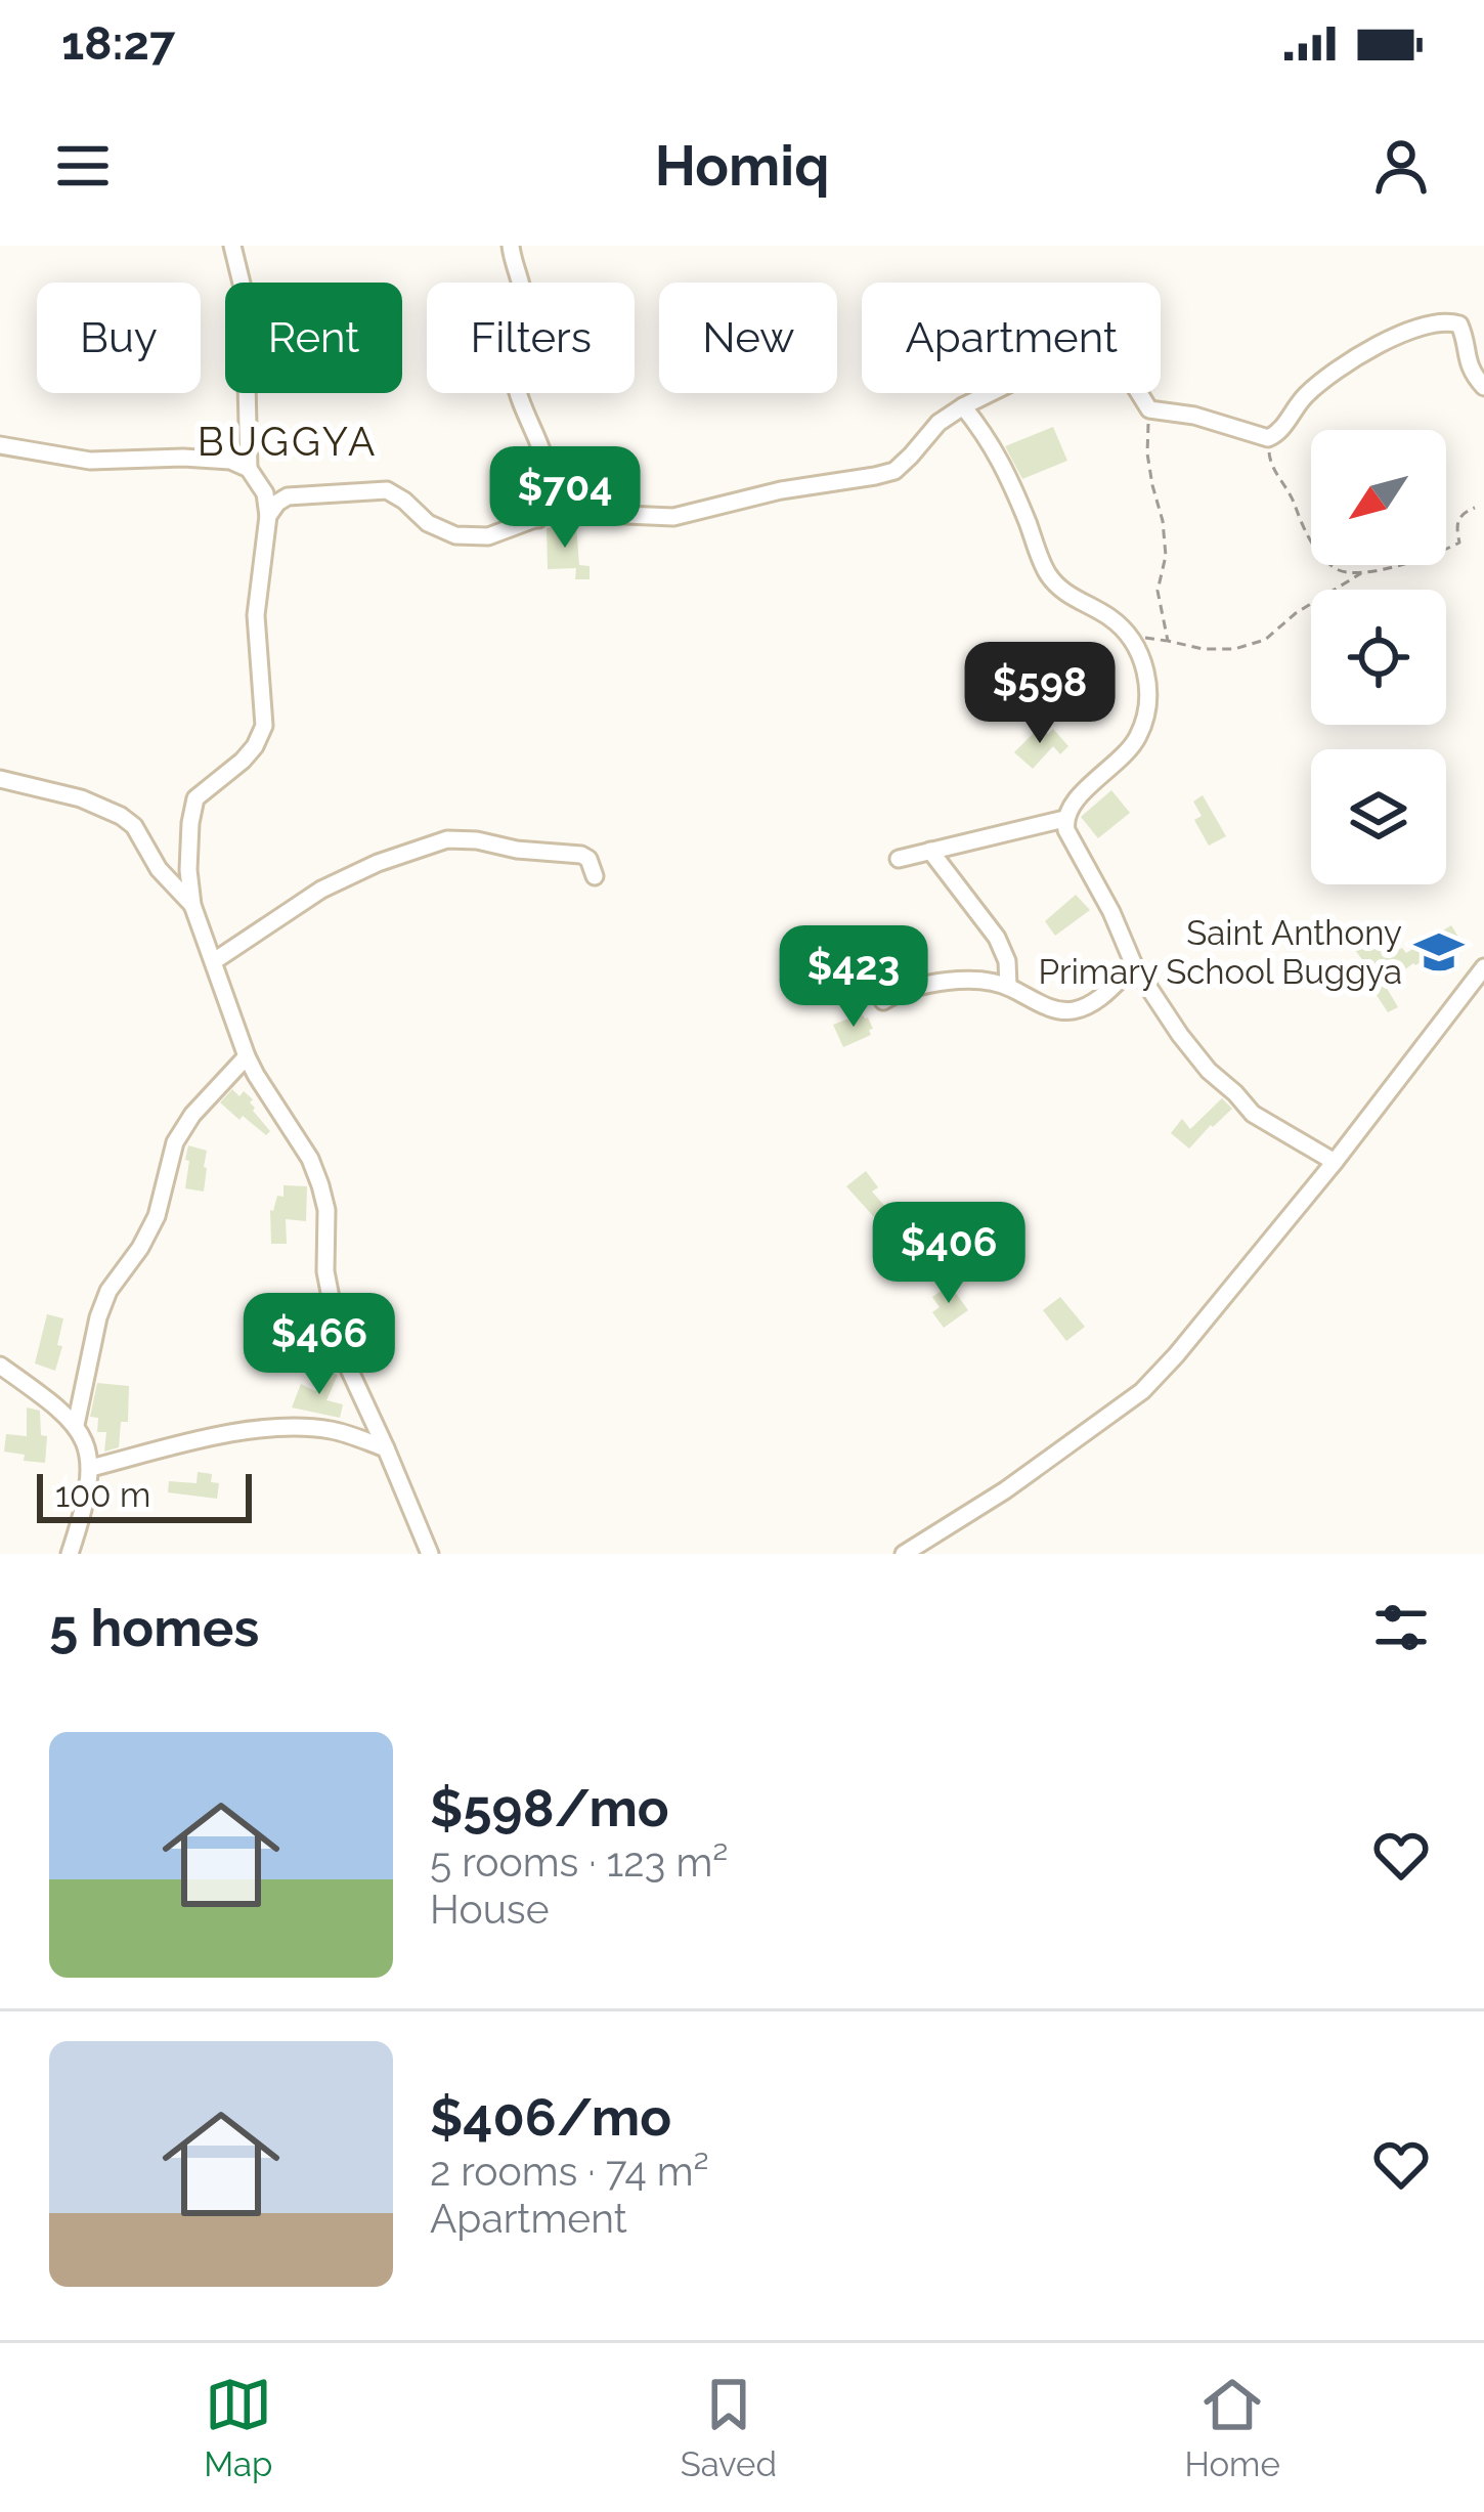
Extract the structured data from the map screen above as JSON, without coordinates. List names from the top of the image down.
{
  "districts": ["BUGGYA"],
  "places": {
    "school or university": ["Saint Anthony Primary School Buggya"]
  },
  "scale_bar": "100 m",
  "north": "bottom left",
  "page": {
    "status": "18:27",
    "header": "Homiq",
    "chip": [
      "Buy",
      "Rent",
      "Filters",
      "New",
      "Apartment"
    ],
    "price": [
      "$704",
      "$598",
      "$423",
      "$406",
      "$466"
    ],
    "scale": "100 m",
    "heading": "5 homes",
    "list": [
      {
        "name": "$598/mo",
        "note": "5 rooms · 123 m² · House"
      },
      {
        "name": "$406/mo",
        "note": "2 rooms · 74 m² · Apartment"
      }
    ],
    "tabs": ["Map", "Saved", "Home"]
  }
}
